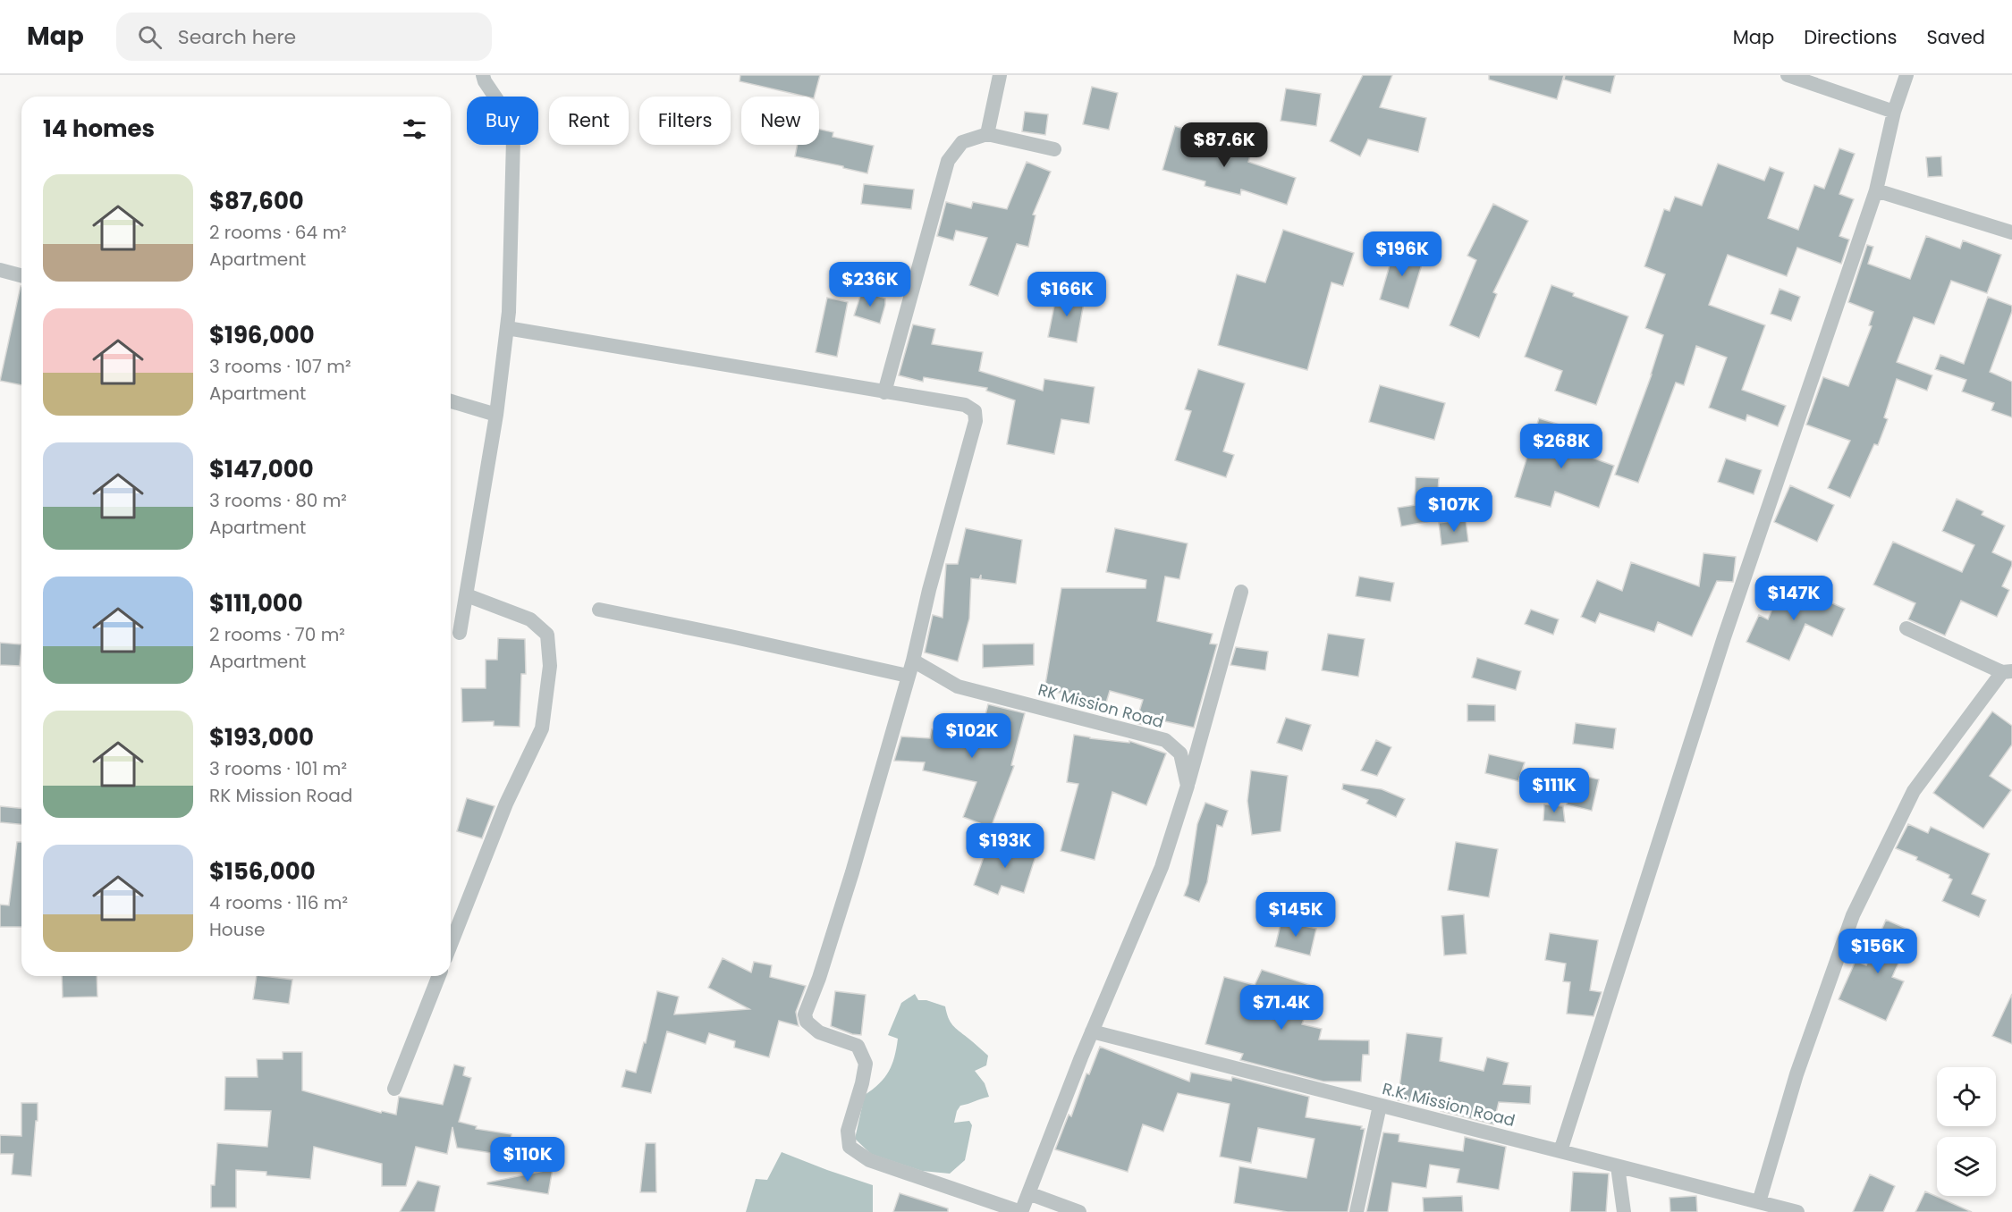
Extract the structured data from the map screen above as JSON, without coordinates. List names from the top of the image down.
{
  "streets": {
    "street": ["RK Mission Road", "R.K. Mission Road"]
  },
  "page": {
    "header": "Map",
    "search": "Search here",
    "nav": ["Map", "Directions", "Saved"],
    "chip": [
      "Buy",
      "Rent",
      "Filters",
      "New"
    ],
    "heading": "14 homes",
    "price": [
      "$87.6K",
      "$196K",
      "$236K",
      "$166K",
      "$268K",
      "$107K",
      "$147K",
      "$102K",
      "$111K",
      "$193K",
      "$145K",
      "$156K",
      "$71.4K",
      "$110K"
    ],
    "list": [
      {
        "name": "$87,600",
        "note": "2 rooms · 64 m² · Apartment"
      },
      {
        "name": "$196,000",
        "note": "3 rooms · 107 m² · Apartment"
      },
      {
        "name": "$147,000",
        "note": "3 rooms · 80 m² · Apartment"
      },
      {
        "name": "$111,000",
        "note": "2 rooms · 70 m² · Apartment"
      },
      {
        "name": "$193,000",
        "note": "3 rooms · 101 m² · RK Mission Road"
      },
      {
        "name": "$156,000",
        "note": "4 rooms · 116 m² · House"
      }
    ]
  }
}
